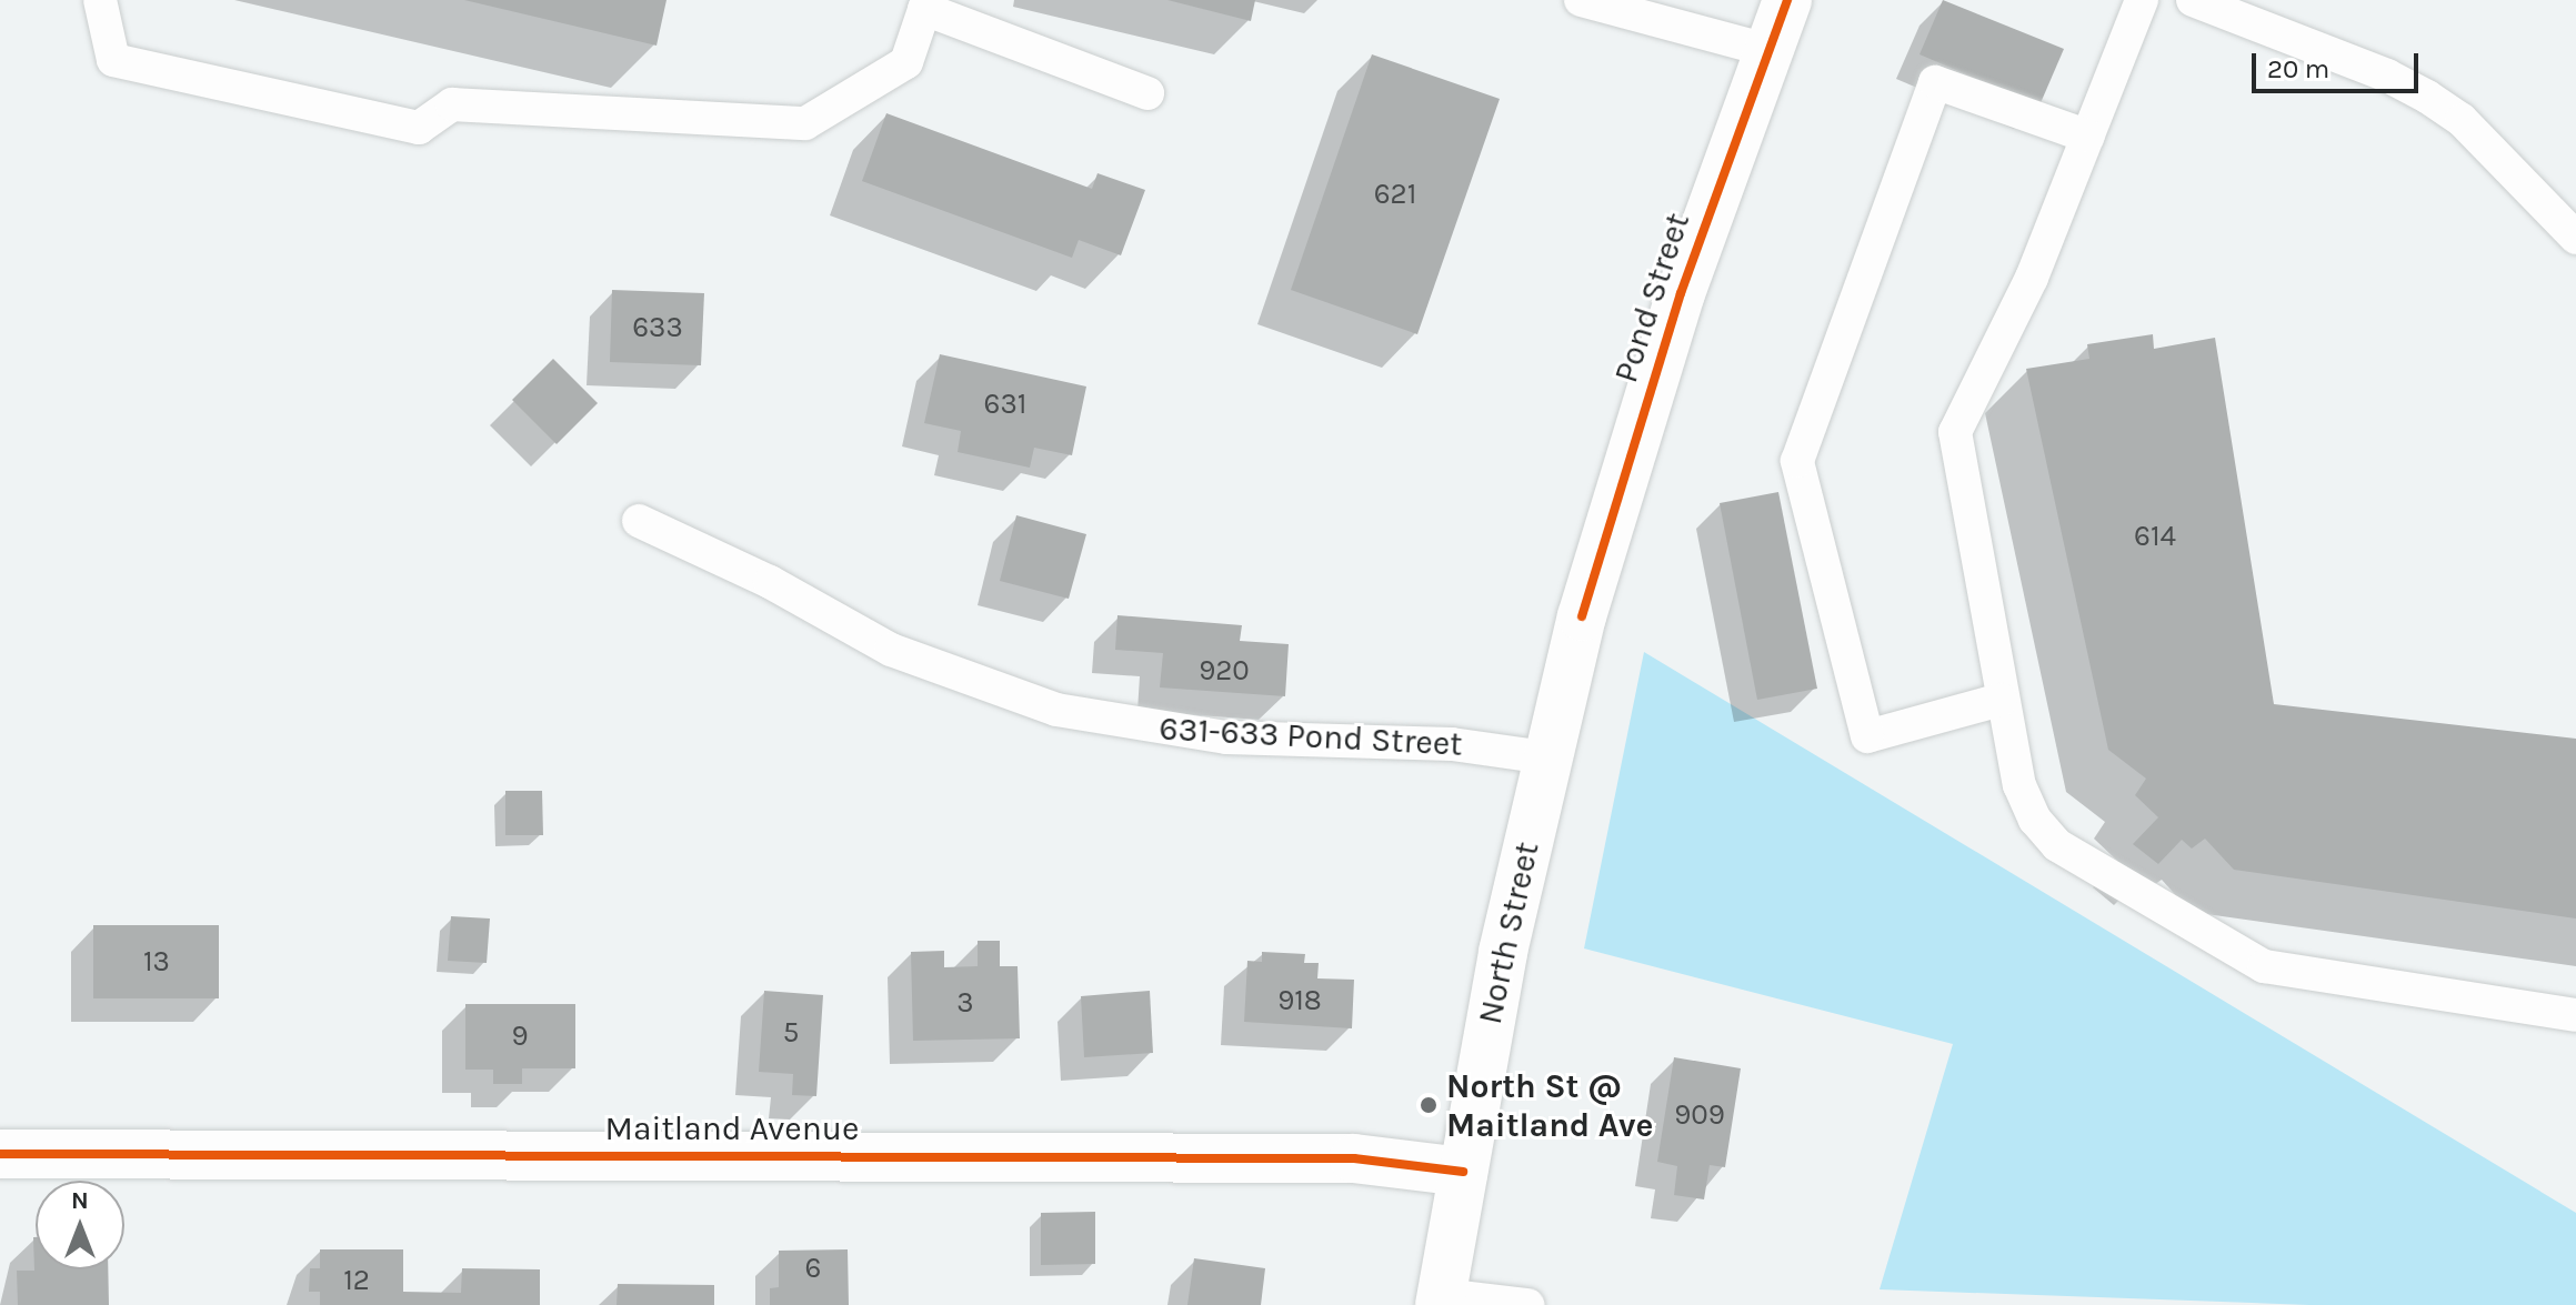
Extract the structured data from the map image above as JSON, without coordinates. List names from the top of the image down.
{
  "streets": {
    "street": ["Pond Street", "North Street", "Maitland Avenue"],
    "lane": ["631-633 Pond Street"]
  },
  "crossings": [
    ["Pond Street", "North Street"],
    ["631-633 Pond Street", "North Street"],
    ["North Street", "Maitland Avenue"]
  ],
  "places": ["North St @ Maitland Ave"],
  "house_numbers": [
    "621",
    "633",
    "631",
    "614",
    "920",
    "13",
    "918",
    "3",
    "5",
    "9",
    "909",
    "6",
    "12"
  ],
  "scale_bar": "20 m",
  "north": "top"
}
